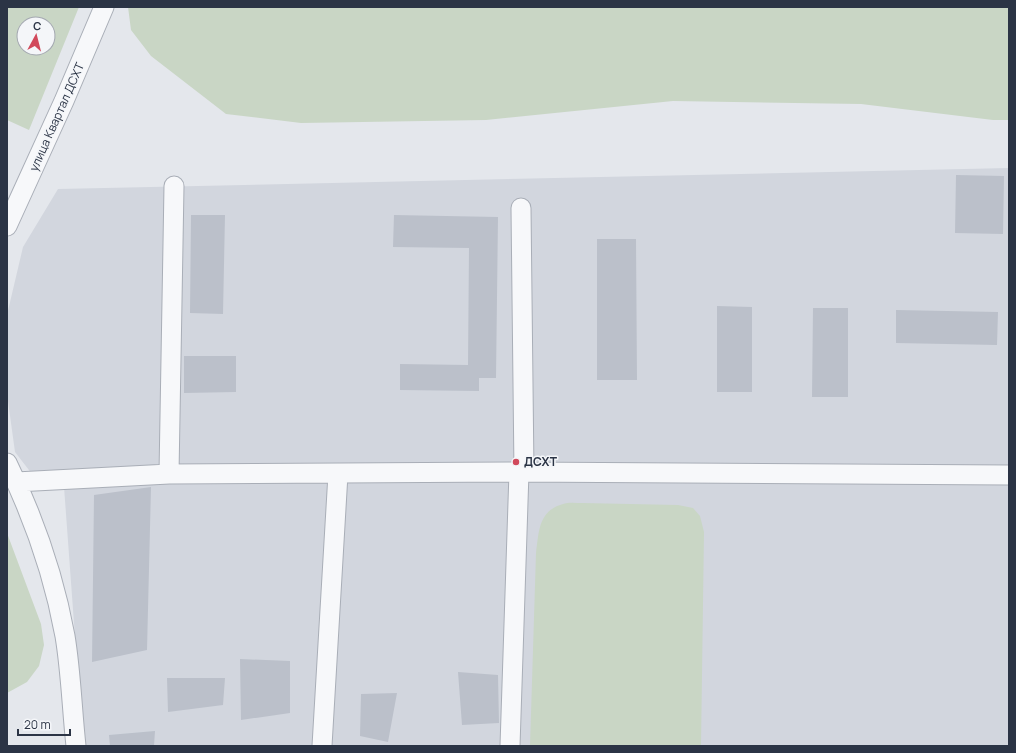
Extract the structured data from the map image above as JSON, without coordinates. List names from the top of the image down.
{
  "streets": {
    "street": ["улица Квартал ДСХТ"]
  },
  "places": ["ДСХТ"],
  "scale_bar": "20 m",
  "north": "top"
}
